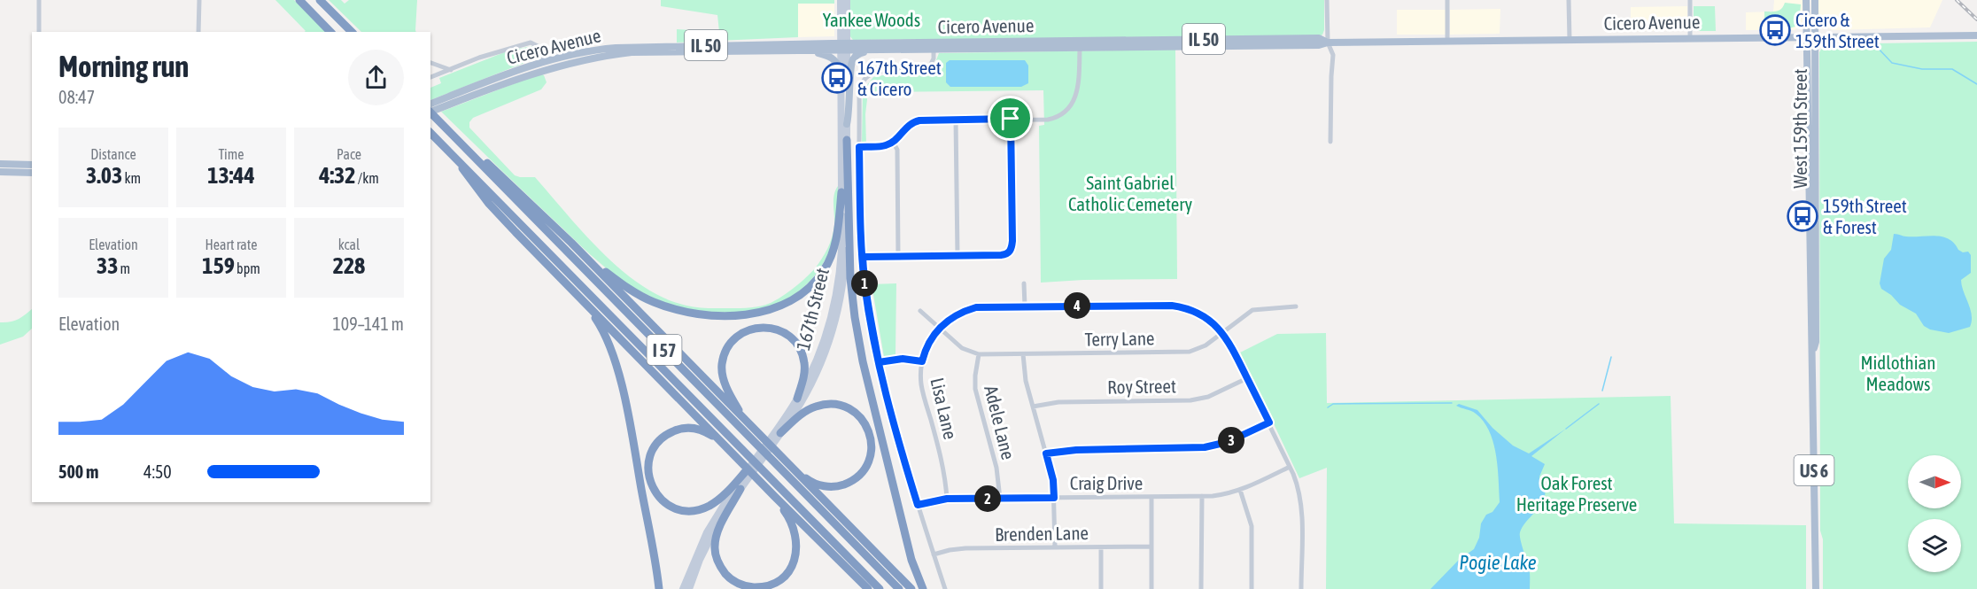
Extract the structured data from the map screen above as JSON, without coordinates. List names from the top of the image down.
{
  "streets": {
    "highway": ["I 57"],
    "main road": [
      "Cicero Avenue",
      "IL 50",
      "West 159th Street",
      "167th Street",
      "US 6"
    ],
    "street": [
      "Terry Lane",
      "Roy Street",
      "Lisa Lane",
      "Adele Lane",
      "Craig Drive",
      "Brenden Lane"
    ]
  },
  "crossings": [
    ["Cicero Avenue", "West 159th Street"],
    ["Cicero Avenue", "167th Street"],
    ["Cicero Avenue", "I 57"],
    ["Terry Lane", "Lisa Lane"],
    ["Terry Lane", "Adele Lane"],
    ["Lisa Lane", "Craig Drive"],
    ["Adele Lane", "Craig Drive"]
  ],
  "water": ["Pogie Lake"],
  "parks": [
    "Yankee Woods",
    "Saint Gabriel Catholic Cemetery",
    "Midlothian Meadows",
    "Oak Forest Heritage Preserve"
  ],
  "places": {
    "bus stop": ["Cicero & 159th Street", "167th Street & Cicero", "159th Street & Forest"]
  },
  "north": "right",
  "page": {
    "heading": ["Morning run", "08:47"],
    "stats": [
      ["Distance", "3.03 km"],
      ["Time", "13:44"],
      ["Pace", "4:32 /km"],
      ["Elevation", "33 m"],
      ["Heart rate", "159 bpm"],
      ["kcal", "228"]
    ],
    "pins": [
      "1",
      "4",
      "3",
      "2"
    ],
    "chart": ["Elevation", "109–141 m"],
    "list": [
      {
        "name": "500 m",
        "note": "4:50"
      }
    ]
  }
}
